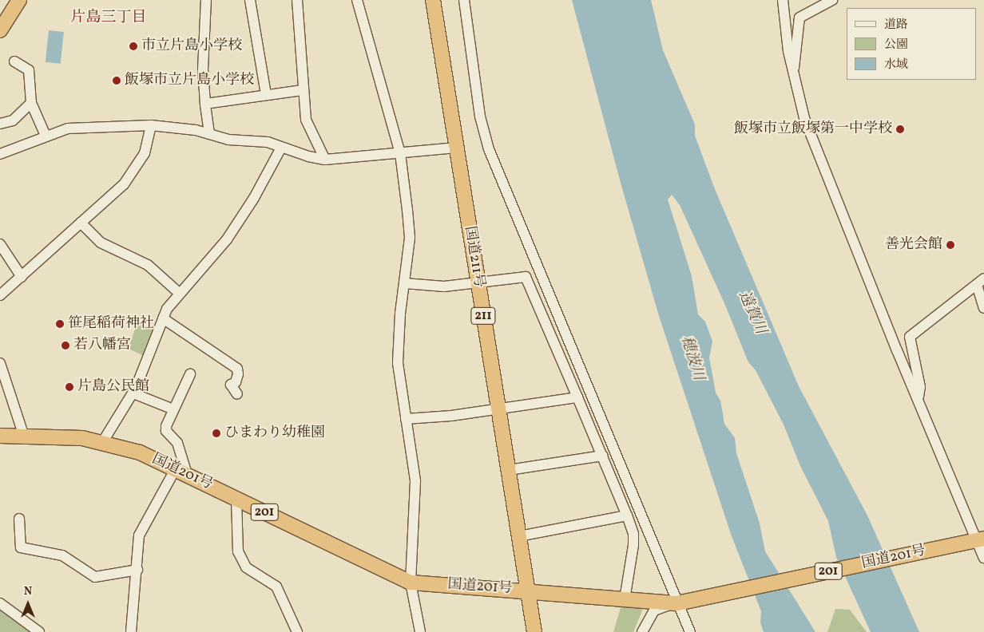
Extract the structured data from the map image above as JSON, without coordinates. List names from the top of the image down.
{
  "streets": {
    "highway": [
      "国道211号",
      "211",
      "国道201号",
      "201"
    ]
  },
  "crossings": [
    ["国道211号", "国道201号"]
  ],
  "districts": ["片島三丁目"],
  "water": ["遠賀川", "穂波川"],
  "places": [
    "市立片島小学校",
    "飯塚市立片島小学校",
    "飯塚市立飯塚第一中学校",
    "善光会館",
    "笹尾稲荷神社",
    "若八幡宮",
    "片島公民館",
    "ひまわり幼稚園"
  ],
  "legend": ["道路", "公園", "水域"],
  "north": "top"
}
